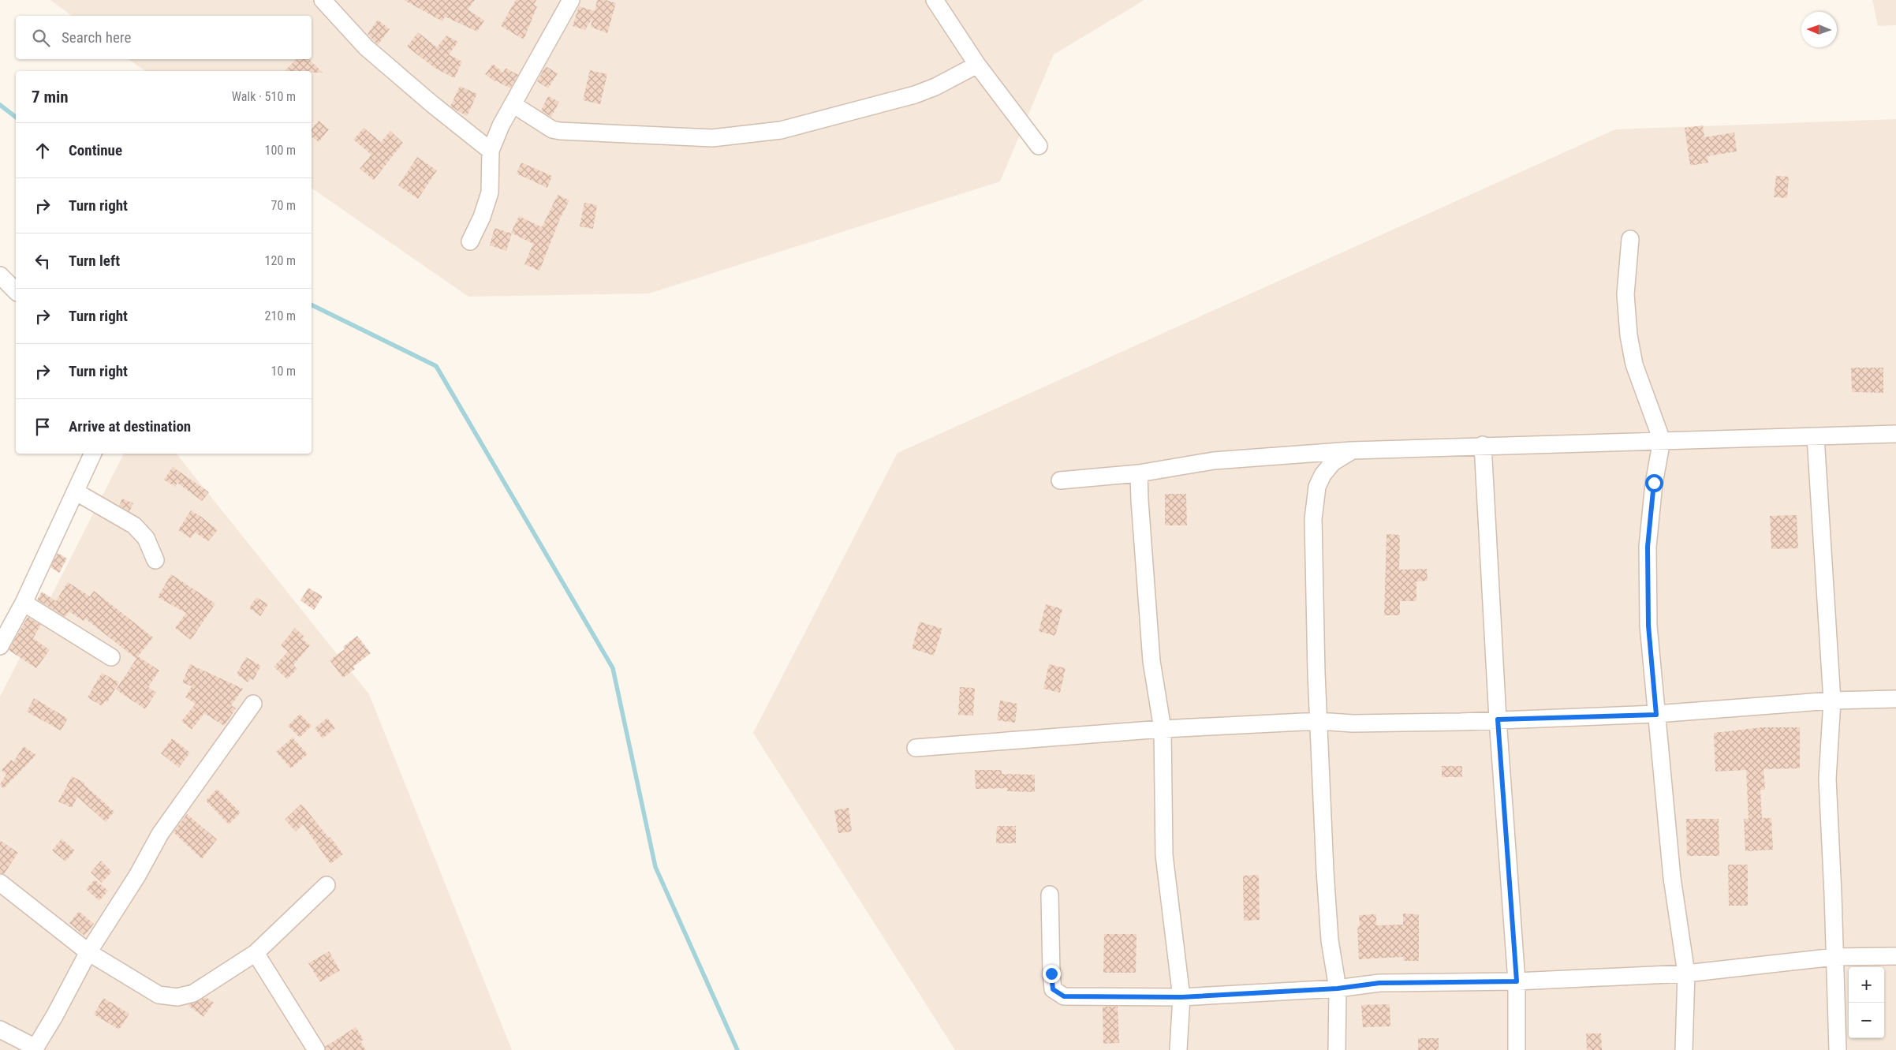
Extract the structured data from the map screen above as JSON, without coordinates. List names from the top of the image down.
{
  "north": "left",
  "page": {
    "search": "Search here",
    "heading": ["7 min", "Walk · 510 m"],
    "list": [
      ["Continue", "100 m"],
      ["Turn right", "70 m"],
      ["Turn left", "120 m"],
      ["Turn right", "210 m"],
      ["Turn right", "10 m"],
      "Arrive at destination"
    ],
    "map_buttons": ["+", "−"]
  }
}
